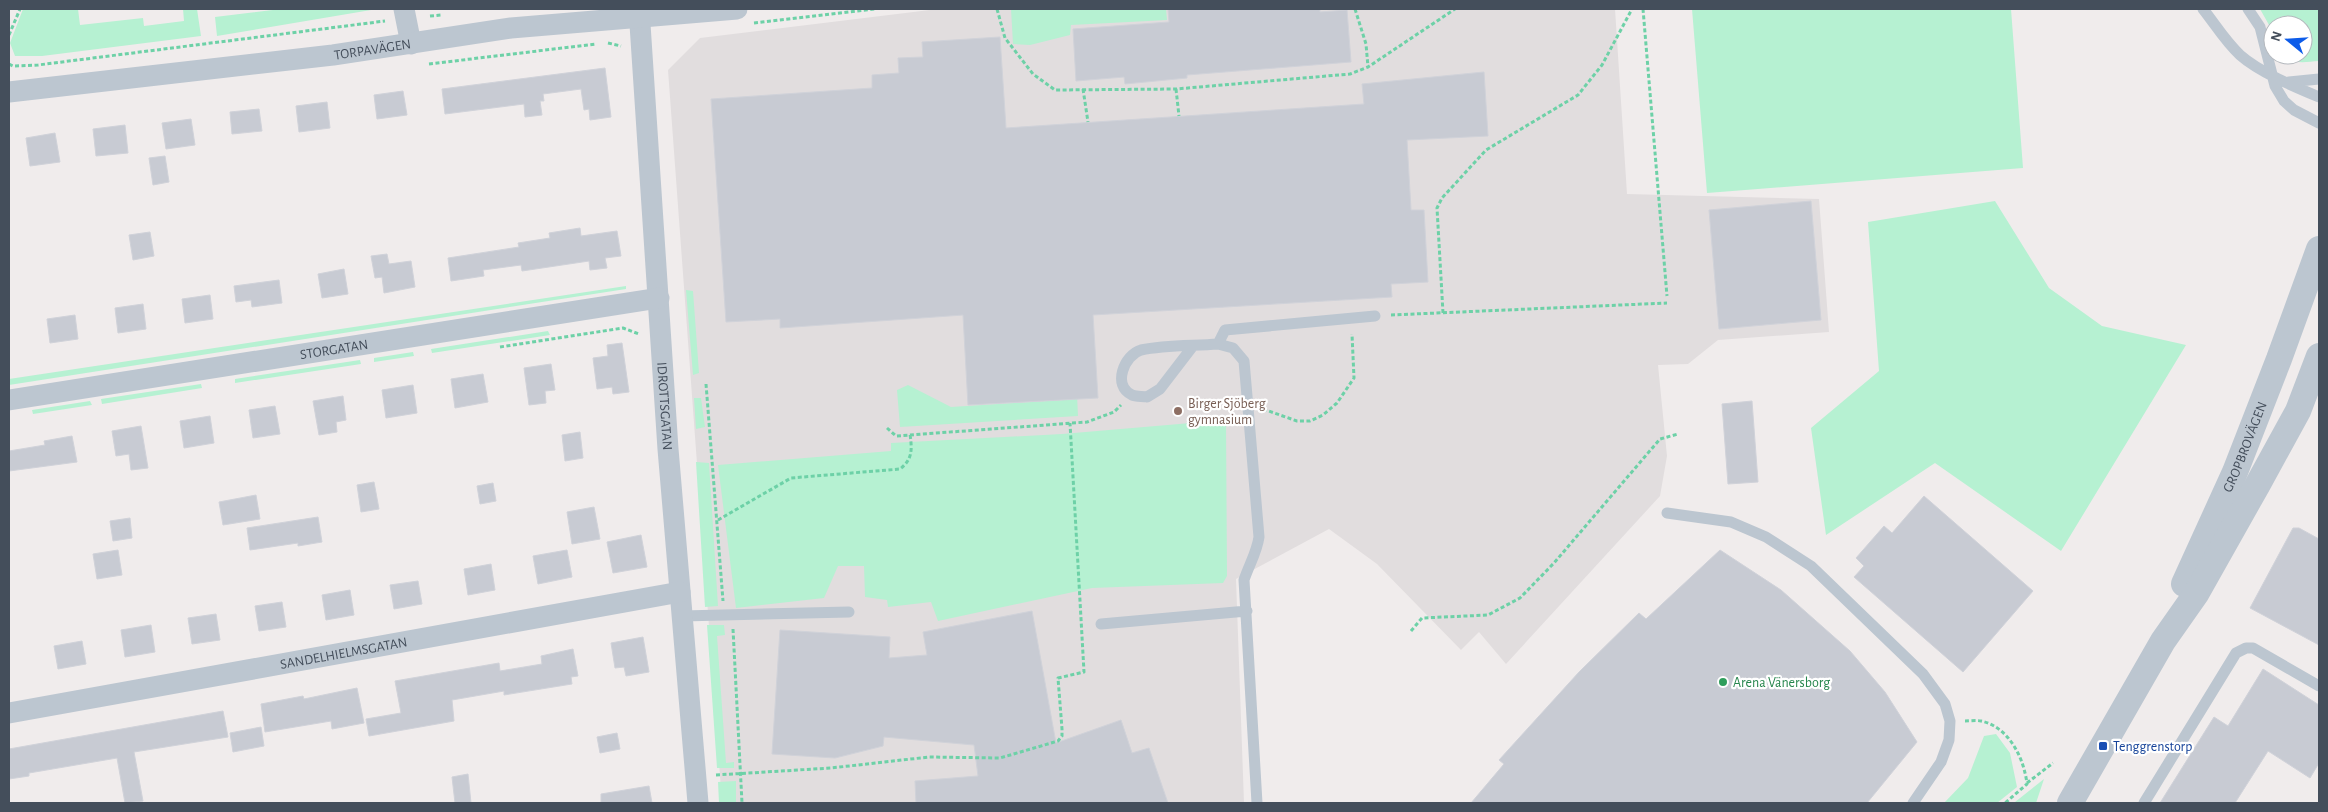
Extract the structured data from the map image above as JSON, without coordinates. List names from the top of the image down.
{
  "streets": {
    "street": [
      "TORPAVÄGEN",
      "STORGATAN",
      "IDROTTSGATAN",
      "GROPBROVÄGEN",
      "SANDELHIELMSGATAN"
    ]
  },
  "crossings": [
    ["TORPAVÄGEN", "IDROTTSGATAN"],
    ["STORGATAN", "IDROTTSGATAN"],
    ["IDROTTSGATAN", "SANDELHIELMSGATAN"]
  ],
  "places": {
    "other": ["Birger Sjöberg gymnasium", "Arena Vänersborg"],
    "transit": ["Tenggrenstorp"]
  },
  "north": "left"
}
